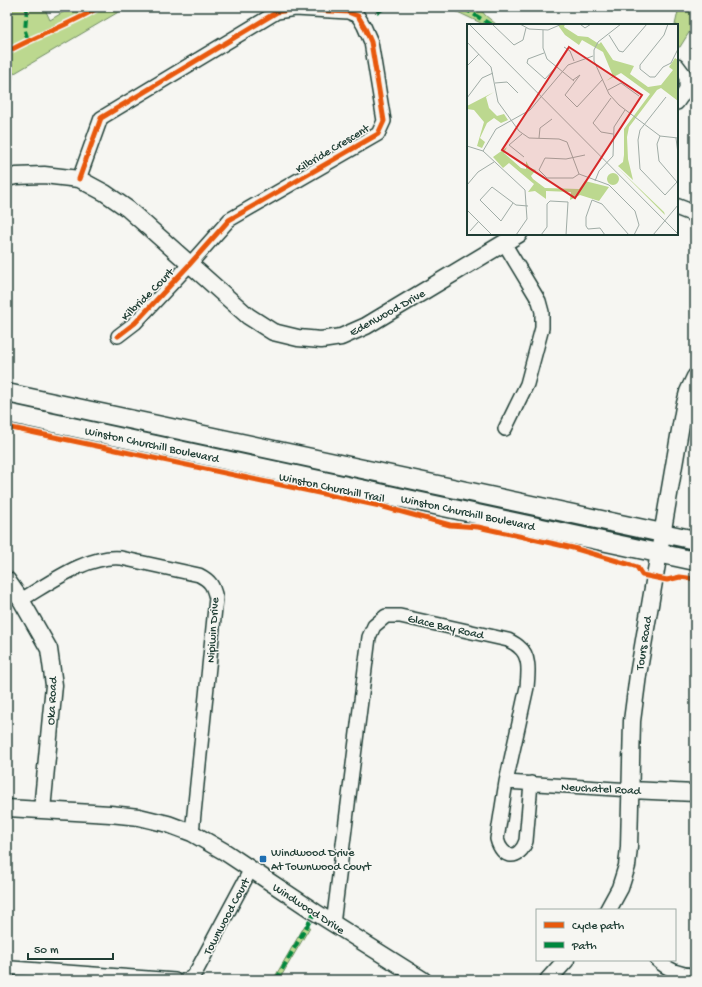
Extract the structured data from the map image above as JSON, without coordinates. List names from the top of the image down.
{
  "streets": {
    "main road": ["Winston Churchill Boulevard"],
    "street": [
      "Kilbride Crescent",
      "Kilbride Court",
      "Edenwood Drive",
      "Glace Bay Road",
      "Nipiwin Drive",
      "Tours Road",
      "Oka Road",
      "Neuchatel Road",
      "Windwood Drive",
      "Townwood Court"
    ],
    "cycle path": ["Winston Churchill Trail"]
  },
  "crossings": [
    ["Kilbride Crescent", "Kilbride Court"],
    ["Kilbride Crescent", "Edenwood Drive"],
    ["Kilbride Court", "Edenwood Drive"],
    ["Winston Churchill Boulevard", "Tours Road"],
    ["Glace Bay Road", "Neuchatel Road"],
    ["Glace Bay Road", "Windwood Drive"],
    ["Nipiwin Drive", "Oka Road"],
    ["Nipiwin Drive", "Windwood Drive"],
    ["Tours Road", "Neuchatel Road"],
    ["Oka Road", "Windwood Drive"],
    ["Windwood Drive", "Townwood Court"]
  ],
  "places": {
    "transit": ["Windwood Drive At Townwood Court"]
  },
  "legend": ["Cycle path", "Path"],
  "scale_bar": "50 m"
}
